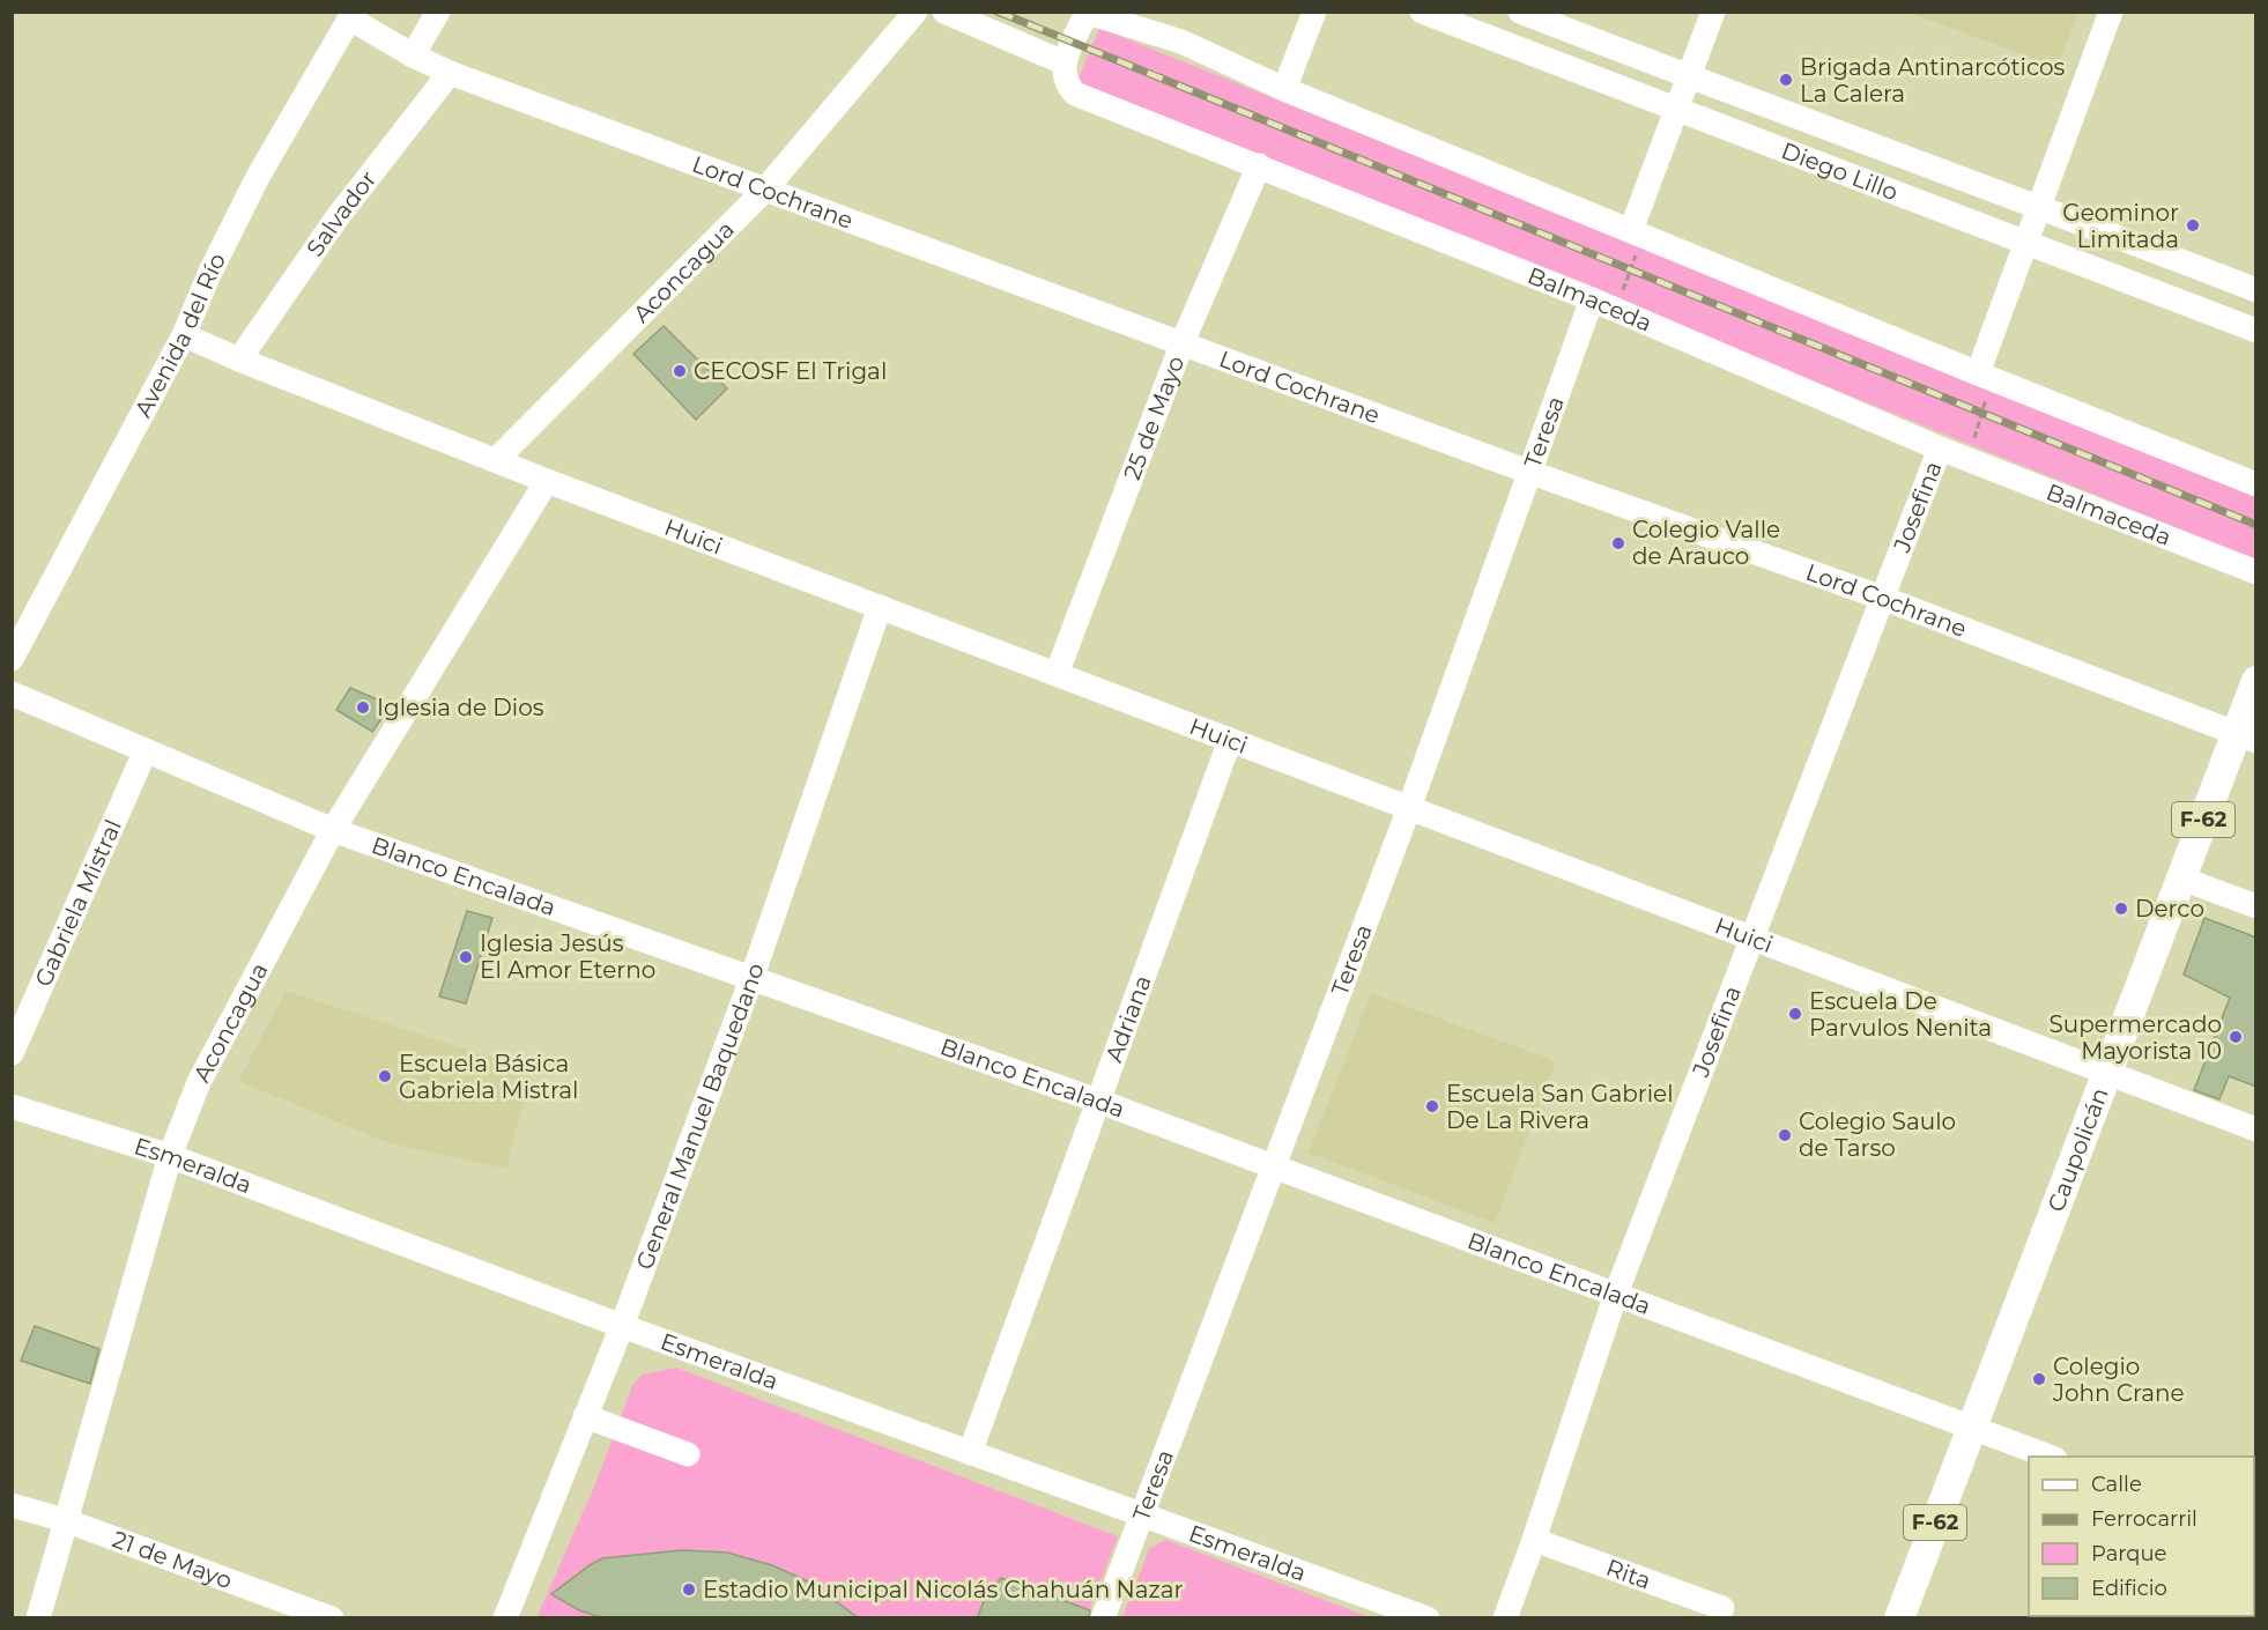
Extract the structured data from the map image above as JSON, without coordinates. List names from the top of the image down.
{
  "streets": {
    "main road": ["F-62", "Caupolicán"],
    "street": [
      "Diego Lillo",
      "Lord Cochrane",
      "Salvador",
      "Aconcagua",
      "Balmaceda",
      "Avenida del Río",
      "25 de Mayo",
      "Teresa",
      "Josefina",
      "Huici",
      "Blanco Encalada",
      "Gabriela Mistral",
      "Adriana",
      "General Manuel Baquedano",
      "Esmeralda",
      "21 de Mayo",
      "Rita"
    ]
  },
  "crossings": [
    ["Lord Cochrane", "Salvador"],
    ["Lord Cochrane", "Aconcagua"],
    ["Lord Cochrane", "Avenida del Río"],
    ["Lord Cochrane", "25 de Mayo"],
    ["Lord Cochrane", "Teresa"],
    ["Lord Cochrane", "Josefina"],
    ["Lord Cochrane", "Caupolicán"],
    ["Salvador", "Huici"],
    ["Aconcagua", "Huici"],
    ["Aconcagua", "Blanco Encalada"],
    ["Aconcagua", "Esmeralda"],
    ["Aconcagua", "21 de Mayo"],
    ["Balmaceda", "25 de Mayo"],
    ["Balmaceda", "Teresa"],
    ["Balmaceda", "Josefina"],
    ["Avenida del Río", "Huici"],
    ["25 de Mayo", "Huici"],
    ["Teresa", "Huici"],
    ["Teresa", "Blanco Encalada"],
    ["Teresa", "Esmeralda"],
    ["Josefina", "Huici"],
    ["Josefina", "Blanco Encalada"],
    ["Josefina", "Rita"],
    ["Huici", "Adriana"],
    ["Huici", "General Manuel Baquedano"],
    ["Huici", "Caupolicán"],
    ["Blanco Encalada", "Gabriela Mistral"],
    ["Blanco Encalada", "Adriana"],
    ["Blanco Encalada", "General Manuel Baquedano"],
    ["Blanco Encalada", "Caupolicán"],
    ["Adriana", "Esmeralda"],
    ["General Manuel Baquedano", "Esmeralda"]
  ],
  "places": [
    "Brigada Antinarcóticos La Calera",
    "Geominor Limitada",
    "CECOSF El Trigal",
    "Colegio Valle de Arauco",
    "Iglesia de Dios",
    "Derco",
    "Iglesia Jesús El Amor Eterno",
    "Escuela De Parvulos Nenita",
    "Supermercado Mayorista 10",
    "Escuela Básica Gabriela Mistral",
    "Escuela San Gabriel De La Rivera",
    "Colegio Saulo de Tarso",
    "Colegio John Crane",
    "Estadio Municipal Nicolás Chahuán Nazar"
  ],
  "legend": [
    "Calle",
    "Ferrocarril",
    "Parque",
    "Edificio"
  ]
}
